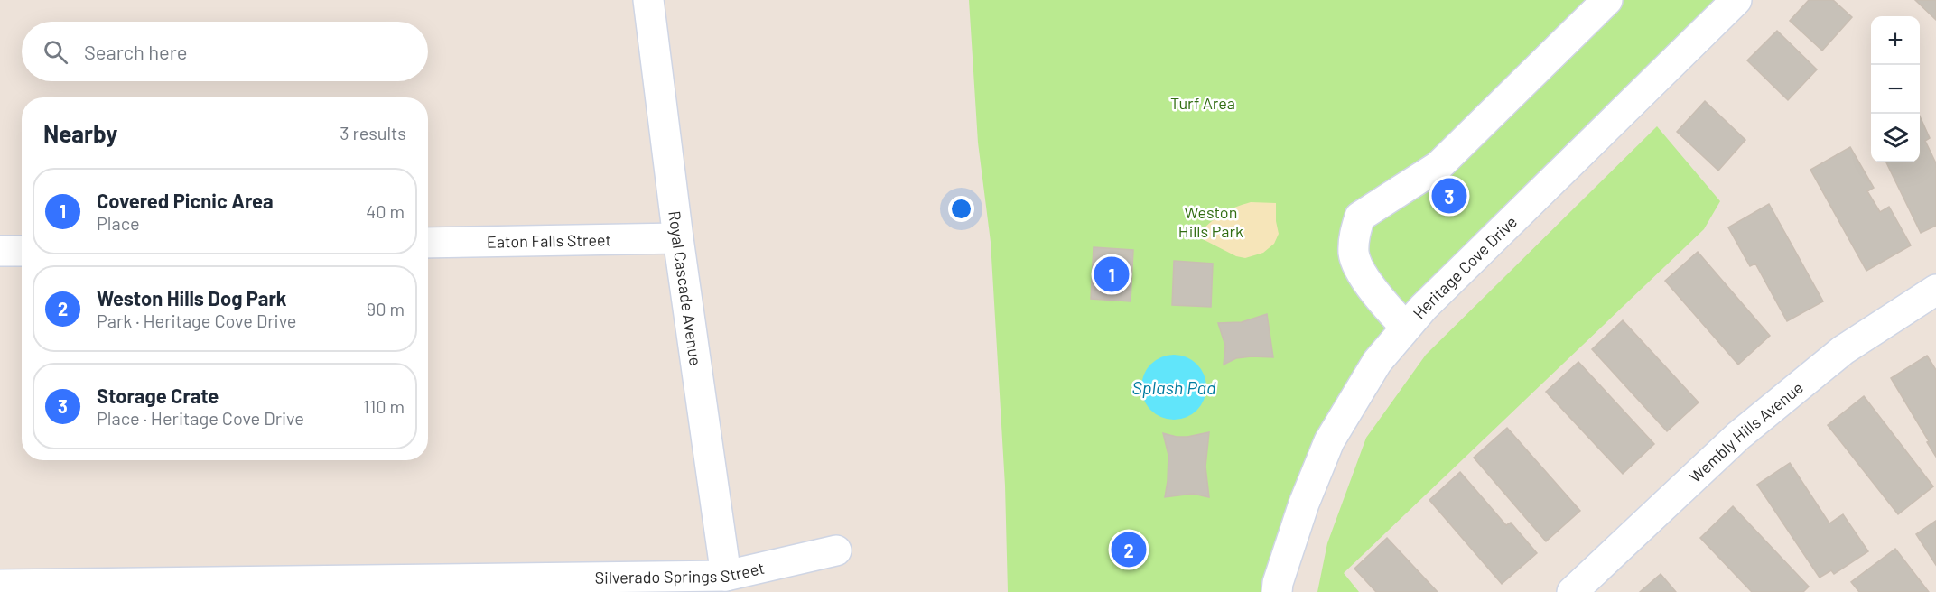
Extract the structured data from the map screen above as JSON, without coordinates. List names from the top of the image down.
{
  "streets": {
    "street": [
      "Eaton Falls Street",
      "Heritage Cove Drive",
      "Royal Cascade Avenue",
      "Wembly Hills Avenue",
      "Silverado Springs Street"
    ]
  },
  "crossings": [
    ["Eaton Falls Street", "Royal Cascade Avenue"],
    ["Royal Cascade Avenue", "Silverado Springs Street"]
  ],
  "water": ["Splash Pad"],
  "parks": ["Turf Area", "Weston Hills Park"],
  "page": {
    "map_buttons": ["+", "−"],
    "search": "Search here",
    "heading": ["Nearby", "3 results"],
    "list": [
      {
        "mark": "1",
        "name": "Covered Picnic Area",
        "note": "Place",
        "value": "40 m"
      },
      {
        "mark": "2",
        "name": "Weston Hills Dog Park",
        "note": "Park · Heritage Cove Drive",
        "value": "90 m"
      },
      {
        "mark": "3",
        "name": "Storage Crate",
        "note": "Place · Heritage Cove Drive",
        "value": "110 m"
      }
    ],
    "pins": ["3", "1", "2"]
  }
}
